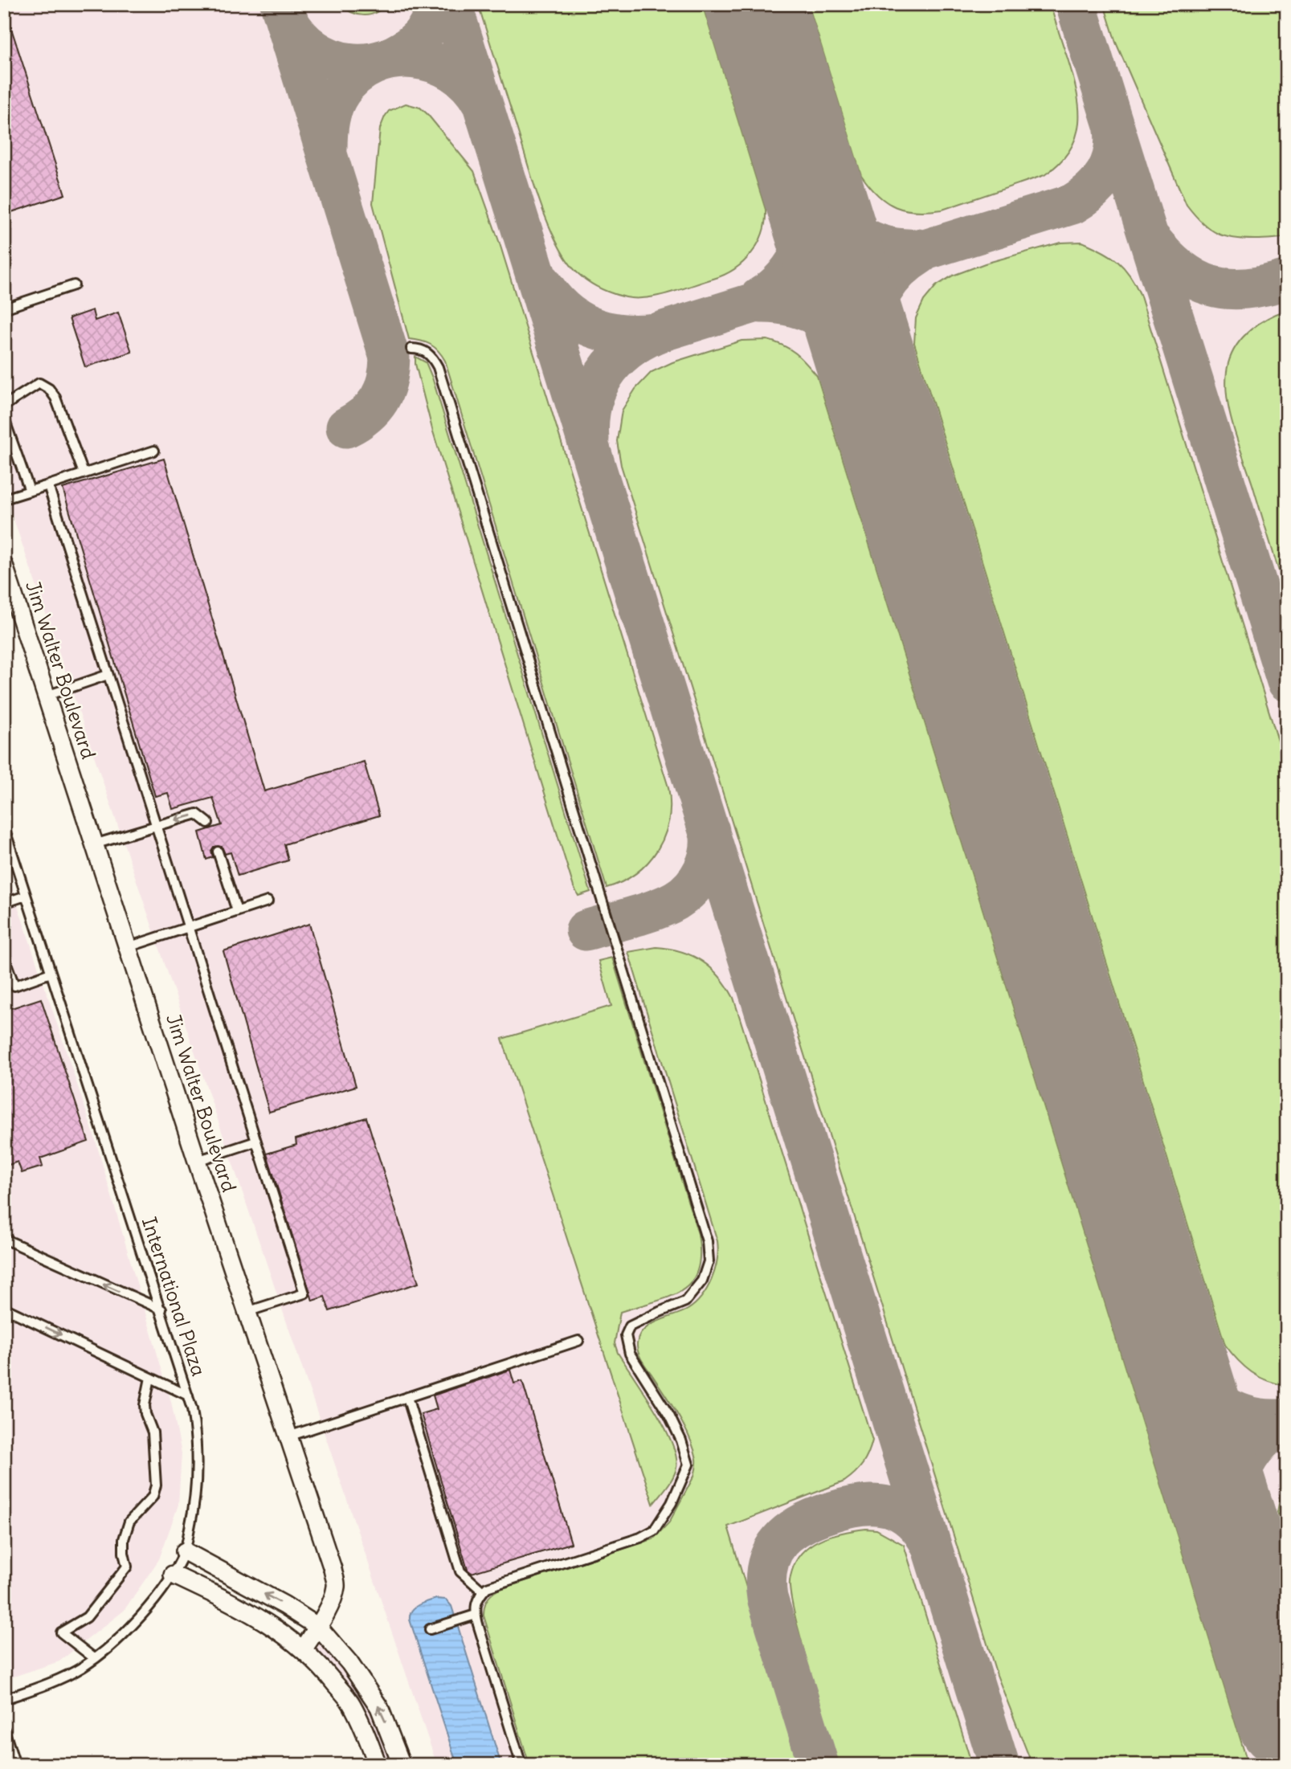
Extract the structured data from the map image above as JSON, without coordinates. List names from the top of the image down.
{
  "streets": {
    "street": ["Jim Walter Boulevard"],
    "lane": ["International Plaza"]
  }
}
